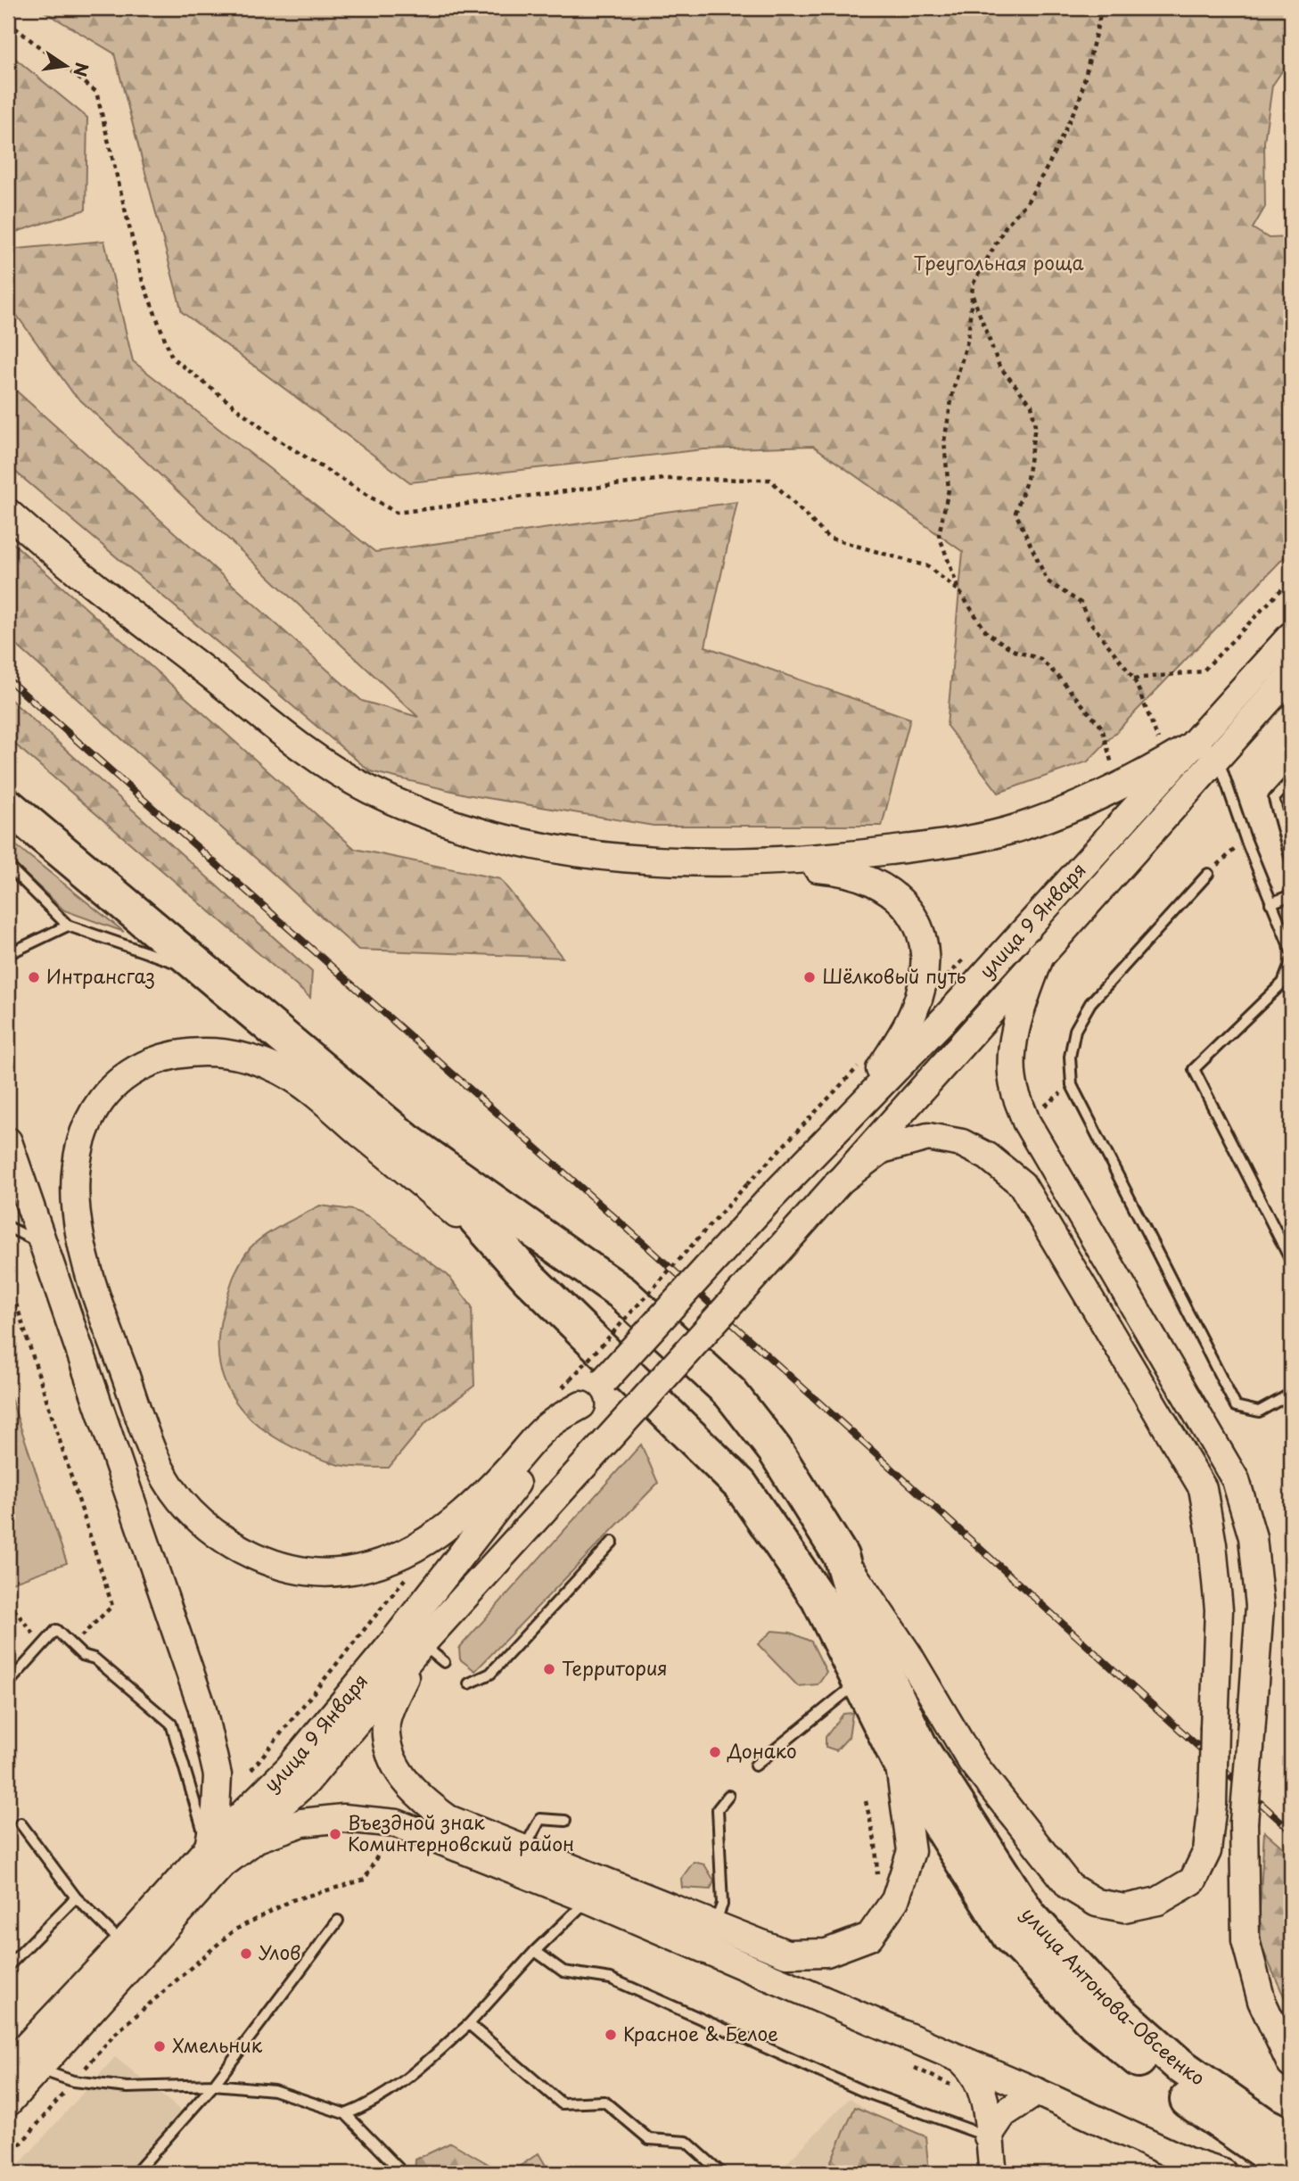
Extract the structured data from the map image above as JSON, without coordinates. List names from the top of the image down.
{
  "streets": {
    "highway": ["улица Антонова-Овсеенко"],
    "main road": ["улица 9 Января"]
  },
  "parks": ["Треугольная роща"],
  "places": [
    "Интрансгаз",
    "Шёлковый путь",
    "Территория",
    "Донако",
    "Въездной знак Коминтерновский район",
    "Улов",
    "Красное & Белое",
    "Хмельник"
  ],
  "north": "right"
}
